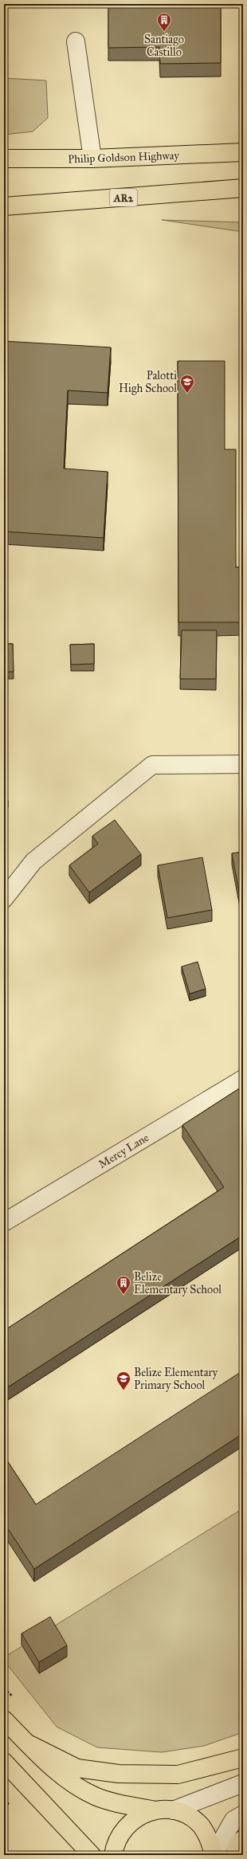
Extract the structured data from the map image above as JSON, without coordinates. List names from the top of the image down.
{
  "streets": {
    "main road": ["Philip Goldson Highway", "AR2"],
    "street": ["Mercy Lane"]
  },
  "places": {
    "building": ["Santiago Castillo", "Belize Elementary School"],
    "school or university": ["Palotti High School", "Belize Elementary Primary School"]
  }
}
